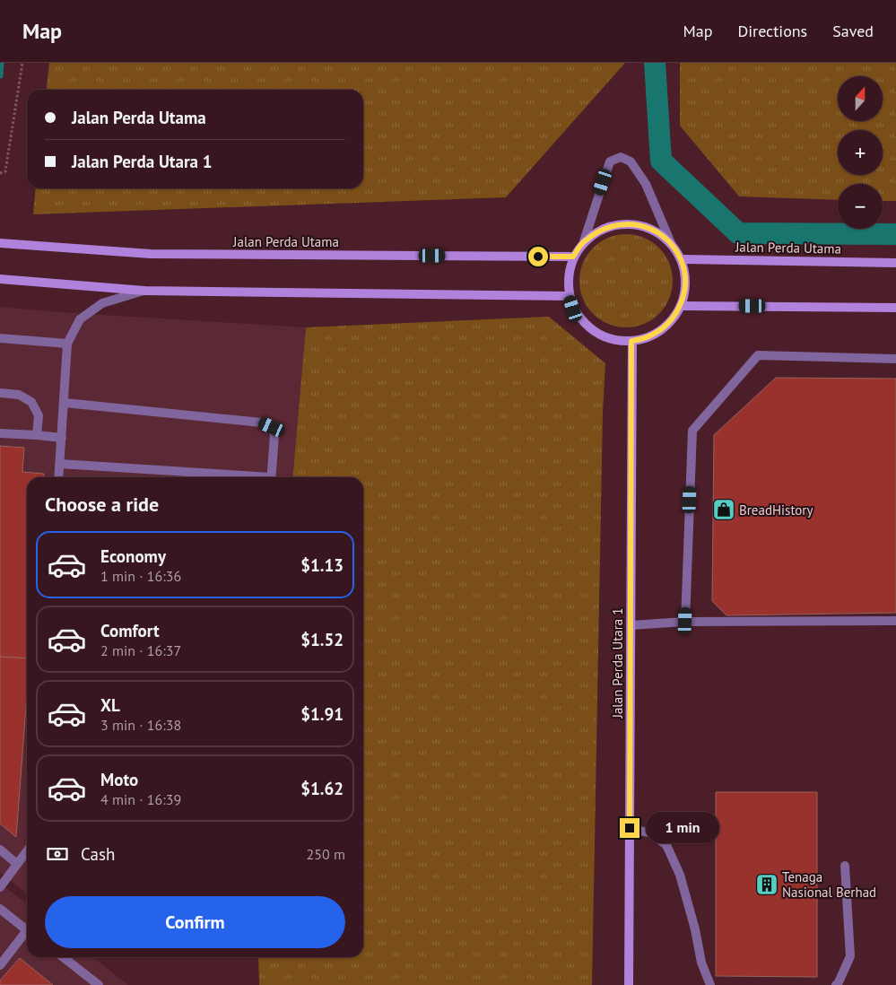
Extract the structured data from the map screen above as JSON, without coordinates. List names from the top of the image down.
{
  "streets": {
    "street": ["Jalan Perda Utama", "Jalan Perda Utara 1"]
  },
  "crossings": [
    ["Jalan Perda Utama", "Jalan Perda Utara 1"]
  ],
  "places": {
    "shop": ["BreadHistory"],
    "building": ["Tenaga Nasional Berhad"]
  },
  "north": "top",
  "page": {
    "header": "Map",
    "nav": ["Map", "Directions", "Saved"],
    "map_buttons": ["+", "−"],
    "banner": ["Jalan Perda Utama", "Jalan Perda Utara 1"],
    "heading": "Choose a ride",
    "list": [
      {
        "name": "Economy",
        "note": "1 min · 16:36",
        "value": "$1.13"
      },
      {
        "name": "Comfort",
        "note": "2 min · 16:37",
        "value": "$1.52"
      },
      {
        "name": "XL",
        "note": "3 min · 16:38",
        "value": "$1.91"
      },
      {
        "name": "Moto",
        "note": "4 min · 16:39",
        "value": "$1.62"
      }
    ],
    "bubble": "1 min",
    "pay": ["Cash", "250 m"],
    "buttons": "Confirm"
  }
}
